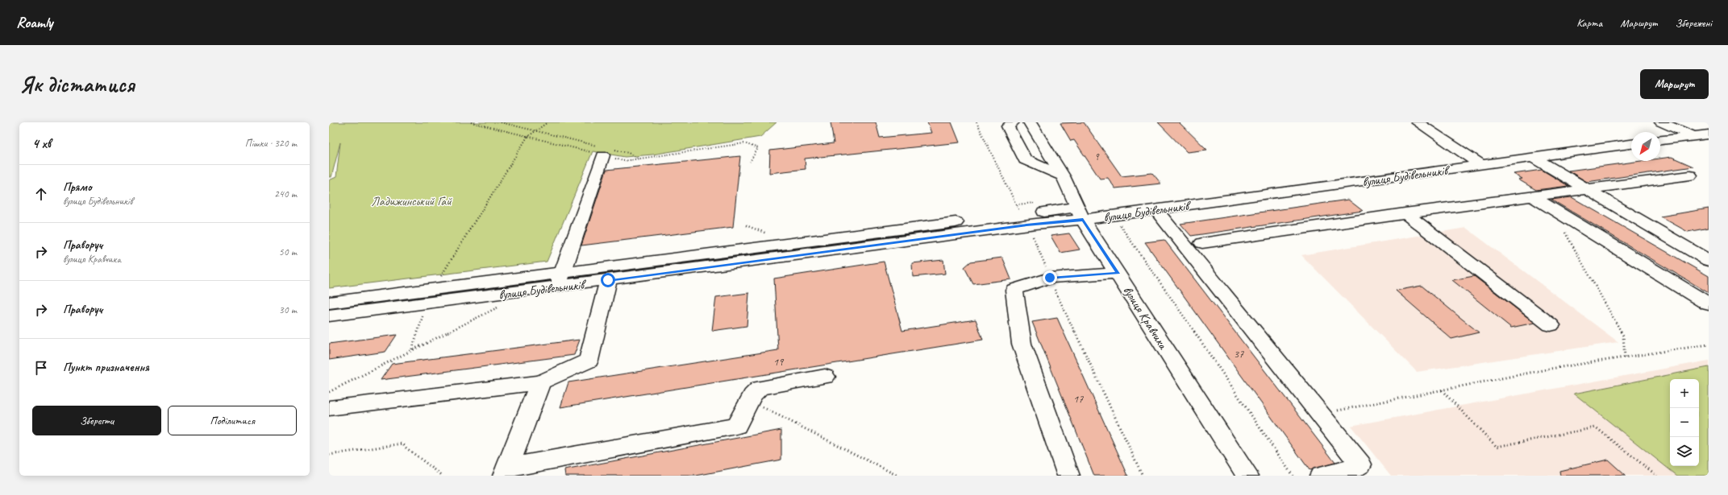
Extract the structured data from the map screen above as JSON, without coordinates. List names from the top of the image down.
{
  "streets": {
    "street": ["вулиця Будівельників", "вулиця Кравчика"]
  },
  "crossings": [
    ["вулиця Будівельників", "вулиця Кравчика"]
  ],
  "parks": ["Ладижинський Гай"],
  "house_numbers": [
    "9",
    "37",
    "19",
    "17"
  ],
  "north": "bottom left",
  "page": {
    "header": "Roamly",
    "nav": ["Карта", "Маршрут", "Збережені"],
    "buttons": [
      "Маршрут",
      ["Зберегти", "Поділитися"]
    ],
    "title": "Як дістатися",
    "heading": ["4 хв", "Пішки · 320 m"],
    "list": [
      ["Прямо", "вулиця Будівельників", "240 m"],
      ["Праворуч", "вулиця Кравчика", "50 m"],
      ["Праворуч", "30 m"],
      "Пункт призначення"
    ],
    "map_buttons": ["+", "−"]
  }
}
